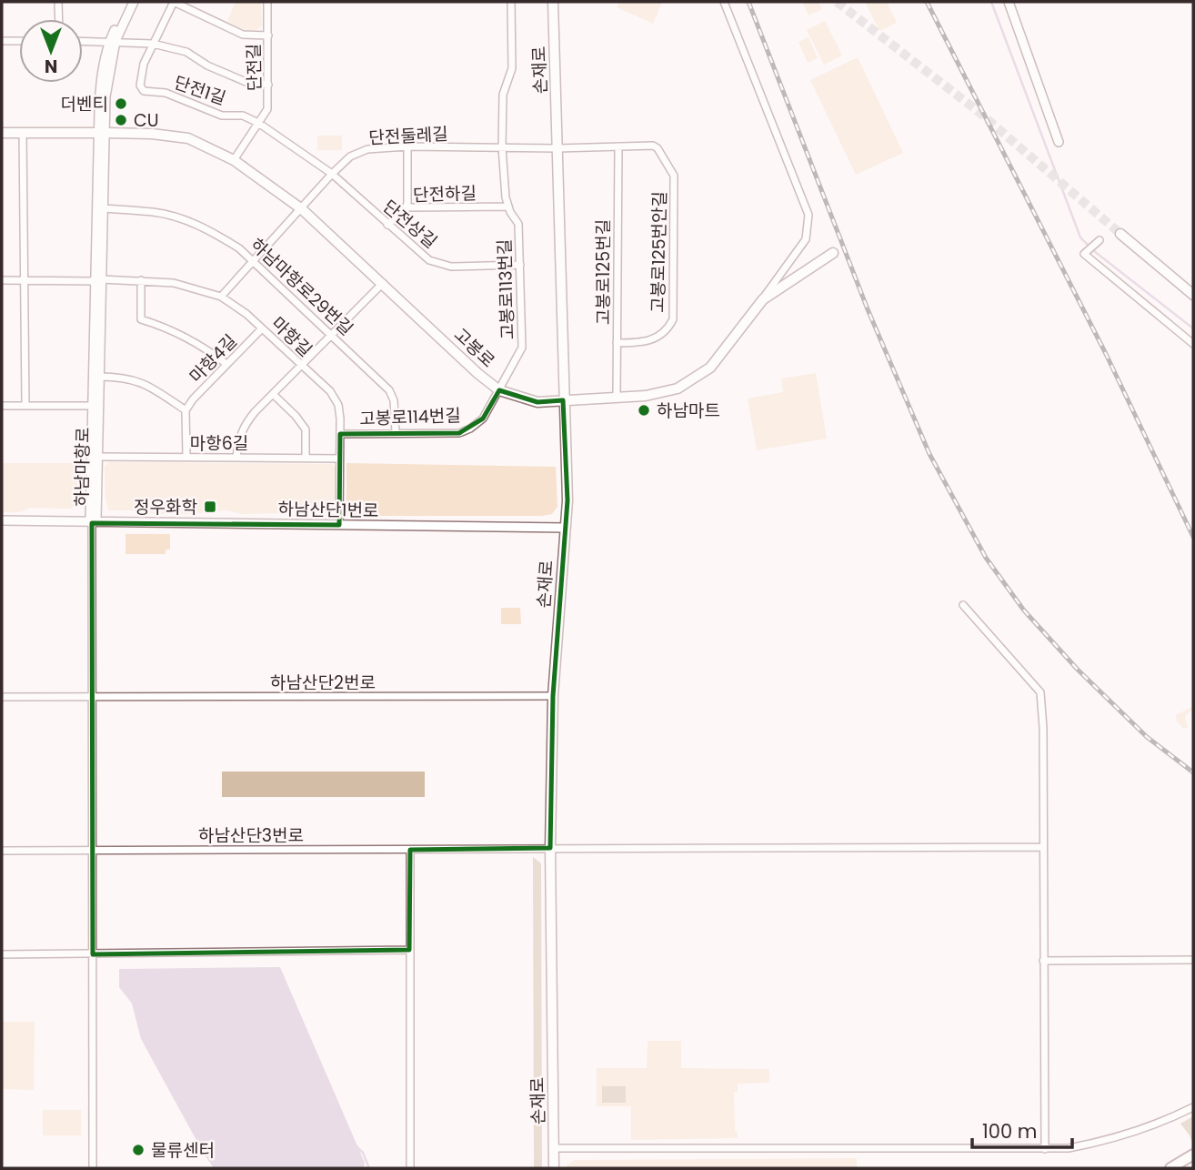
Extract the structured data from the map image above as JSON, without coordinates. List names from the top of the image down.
{
  "streets": {
    "main road": ["손재로", "고봉로"],
    "street": [
      "단전길",
      "단전1길",
      "단전둘레길",
      "단전하길",
      "단전상길",
      "고봉로125번안길",
      "고봉로125번길",
      "하남마항로29번길",
      "고봉로113번길",
      "마항길",
      "마항4길",
      "고봉로114번길",
      "마항6길",
      "하남마항로",
      "하남산단1번로",
      "하남산단2번로",
      "하남산단3번로"
    ]
  },
  "crossings": [
    ["단전길", "단전1길"],
    ["단전길", "단전상길"],
    ["단전길", "고봉로"],
    ["손재로", "단전둘레길"],
    ["손재로", "고봉로125번안길"],
    ["손재로", "고봉로"],
    ["손재로", "하남산단1번로"],
    ["손재로", "하남산단2번로"],
    ["손재로", "하남산단3번로"],
    ["단전1길", "단전상길"],
    ["단전둘레길", "단전상길"],
    ["단전둘레길", "고봉로125번안길"],
    ["단전둘레길", "하남마항로29번길"],
    ["단전둘레길", "고봉로113번길"],
    ["단전둘레길", "마항길"],
    ["단전둘레길", "고봉로"],
    ["단전하길", "단전상길"],
    ["단전하길", "고봉로113번길"],
    ["단전상길", "고봉로113번길"],
    ["고봉로125번안길", "고봉로125번길"],
    ["고봉로125번길", "고봉로"],
    ["하남마항로29번길", "고봉로114번길"],
    ["하남마항로29번길", "하남마항로"],
    ["고봉로113번길", "고봉로"],
    ["고봉로113번길", "고봉로114번길"],
    ["마항길", "마항4길"],
    ["마항길", "고봉로114번길"],
    ["마항길", "마항6길"],
    ["마항길", "하남마항로"],
    ["마항길", "하남산단1번로"],
    ["고봉로", "고봉로114번길"],
    ["고봉로", "하남마항로"],
    ["마항6길", "하남마항로"],
    ["하남마항로", "하남산단1번로"]
  ],
  "places": {
    "other": [
      "더벤티",
      "CU",
      "하남마트",
      "물류센터"
    ],
    "transit": ["정우화학"]
  },
  "scale_bar": "100 m",
  "north": "bottom"
}
